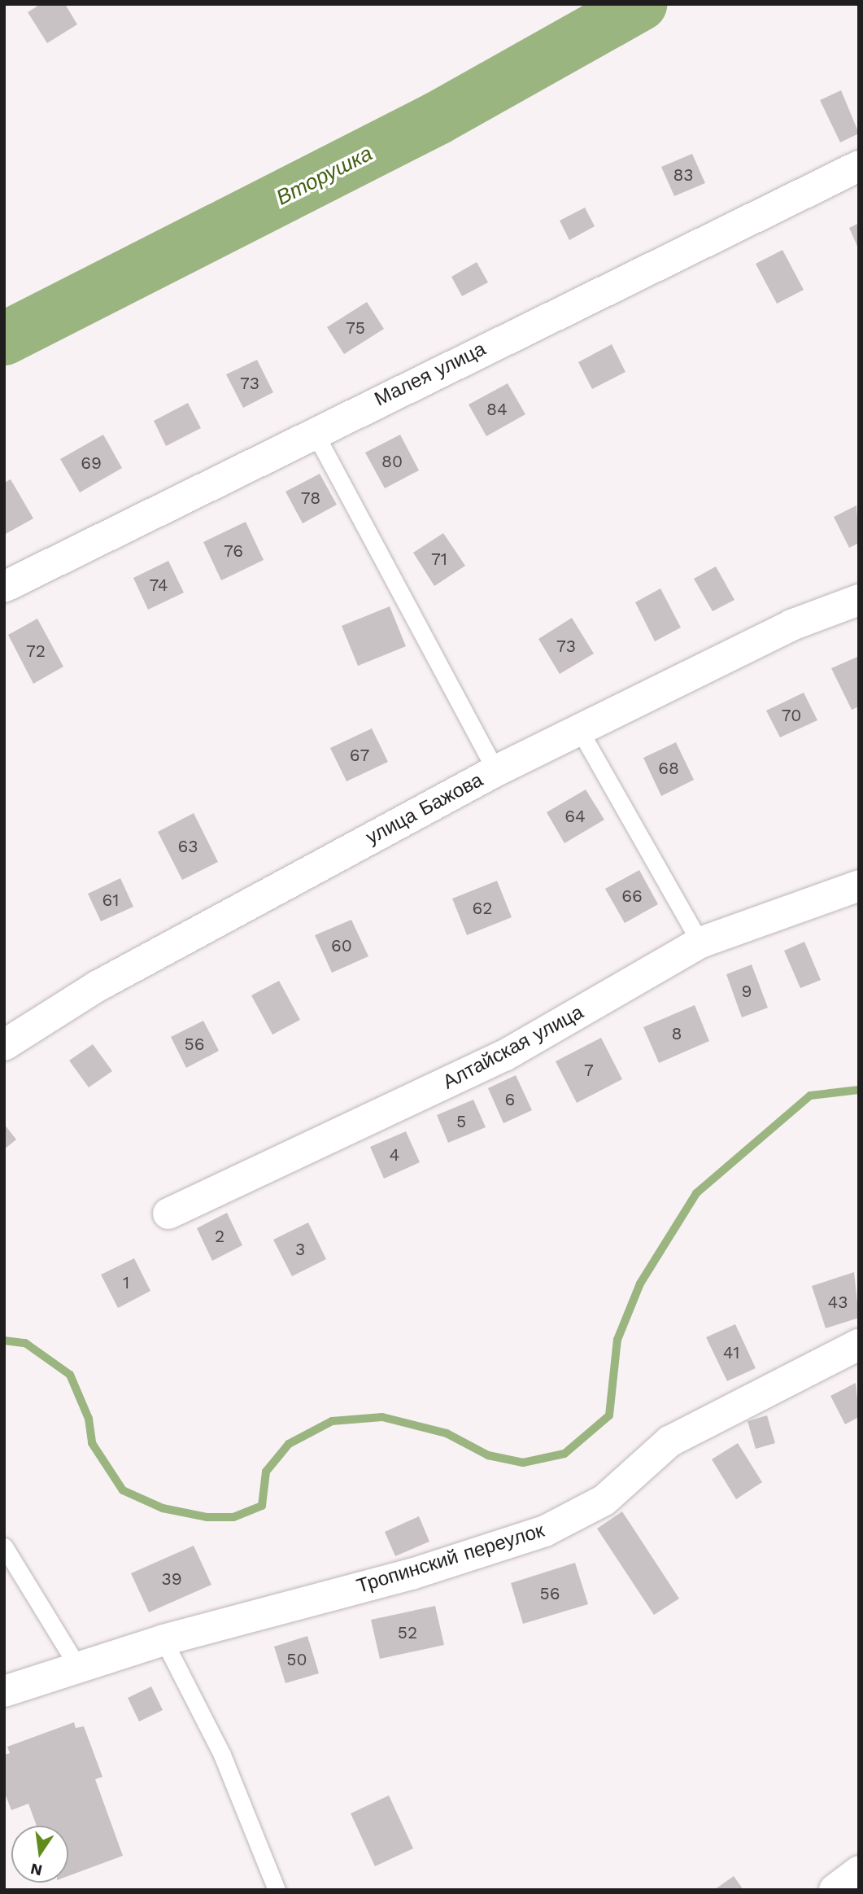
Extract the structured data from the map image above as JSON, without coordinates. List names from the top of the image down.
{
  "streets": {
    "street": [
      "Малея улица",
      "улица Бажова",
      "Алтайская улица",
      "Тропинский переулок"
    ]
  },
  "water": ["Вторушка"],
  "house_numbers": [
    "83",
    "75",
    "73",
    "84",
    "80",
    "69",
    "78",
    "76",
    "71",
    "74",
    "73",
    "72",
    "70",
    "67",
    "68",
    "64",
    "63",
    "66",
    "61",
    "62",
    "60",
    "9",
    "8",
    "56",
    "7",
    "6",
    "5",
    "4",
    "2",
    "3",
    "1",
    "43",
    "41",
    "39",
    "56",
    "52",
    "50"
  ],
  "north": "bottom"
}
